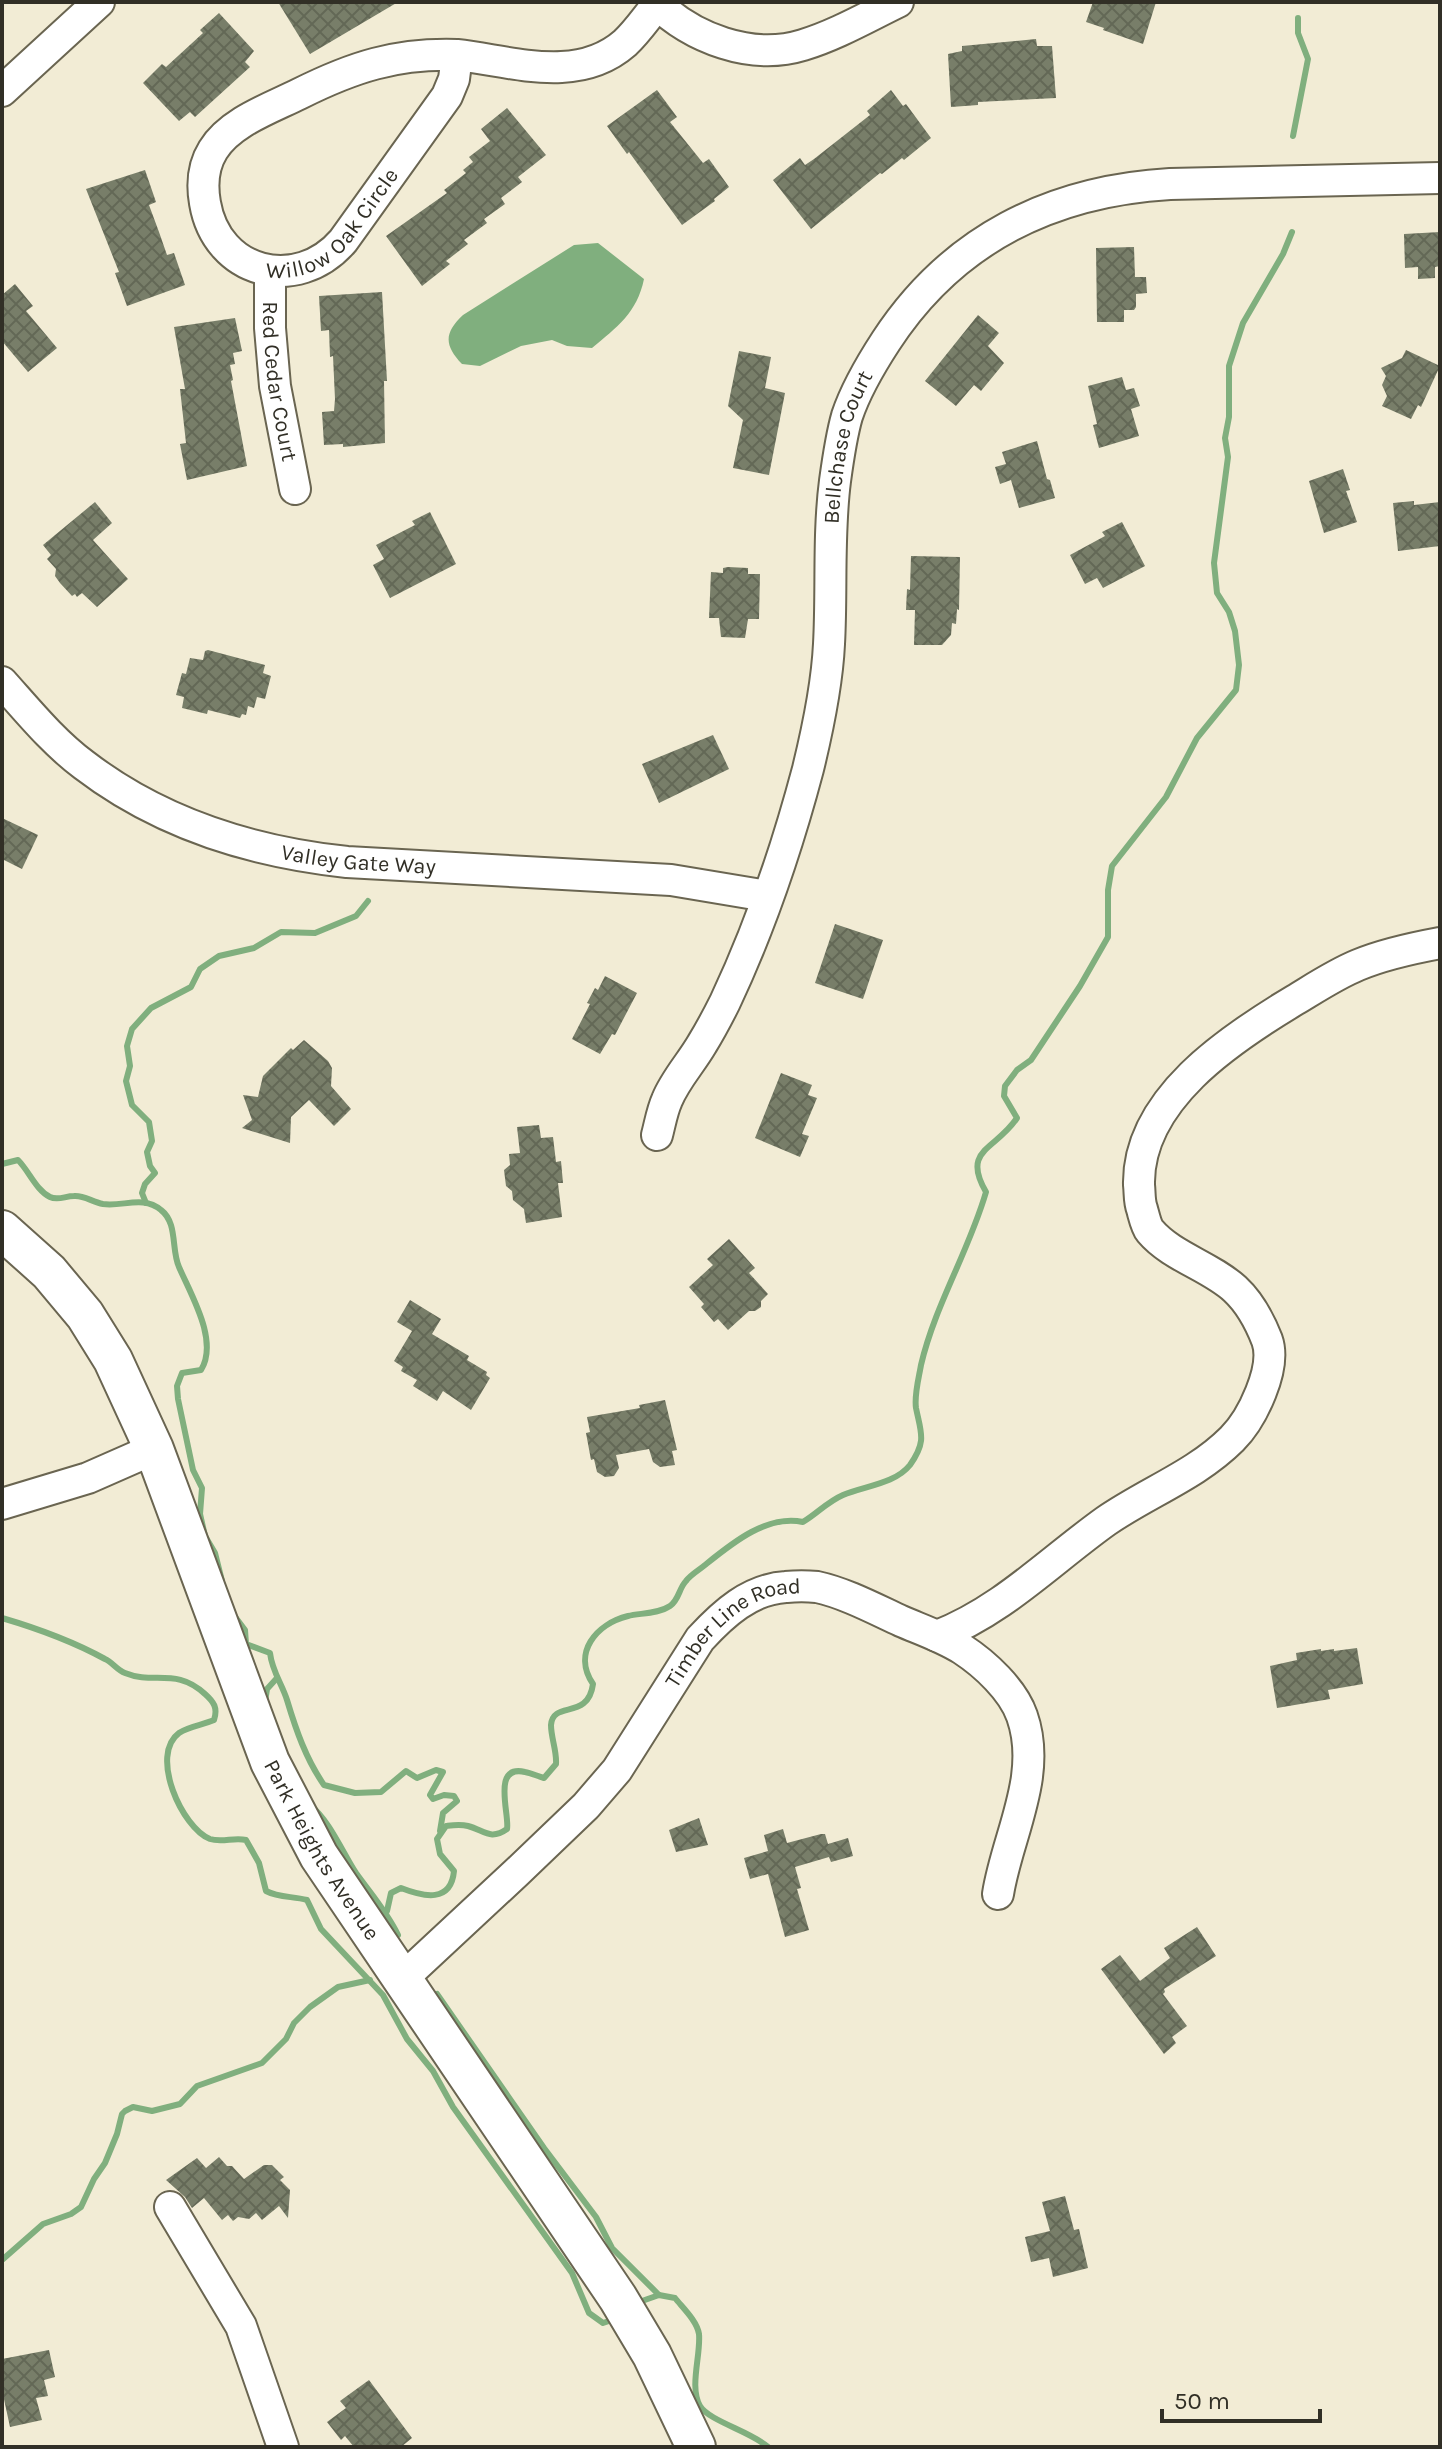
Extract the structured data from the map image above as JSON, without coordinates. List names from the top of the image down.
{
  "streets": {
    "main road": ["Park Heights Avenue"],
    "street": [
      "Willow Oak Circle",
      "Red Cedar Court",
      "Bellchase Court",
      "Valley Gate Way",
      "Timber Line Road"
    ]
  },
  "crossings": [
    ["Willow Oak Circle", "Red Cedar Court"],
    ["Bellchase Court", "Valley Gate Way"],
    ["Timber Line Road", "Park Heights Avenue"]
  ],
  "scale_bar": "50 m"
}
